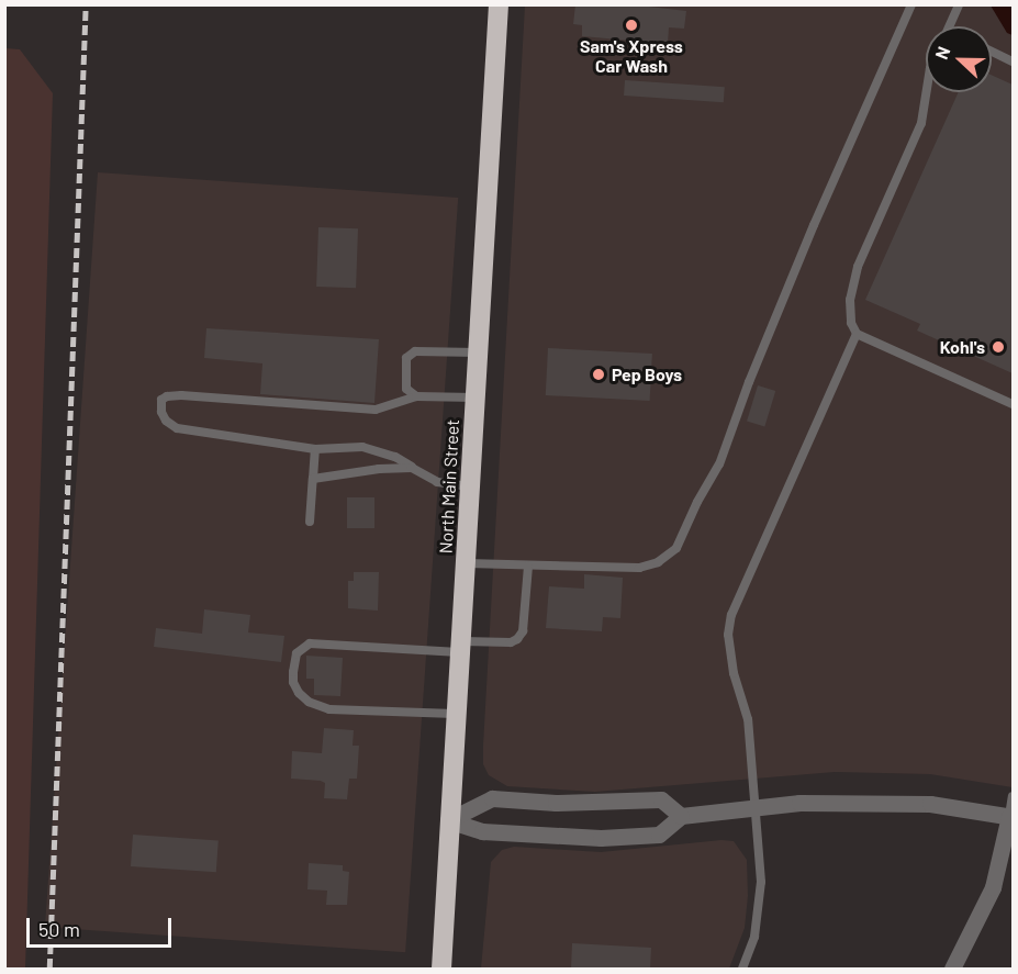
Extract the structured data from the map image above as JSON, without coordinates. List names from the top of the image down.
{
  "streets": {
    "highway": ["North Main Street"]
  },
  "places": ["Sam's Xpress Car Wash", "Kohl's", "Pep Boys"],
  "scale_bar": "50 m",
  "north": "left"
}
